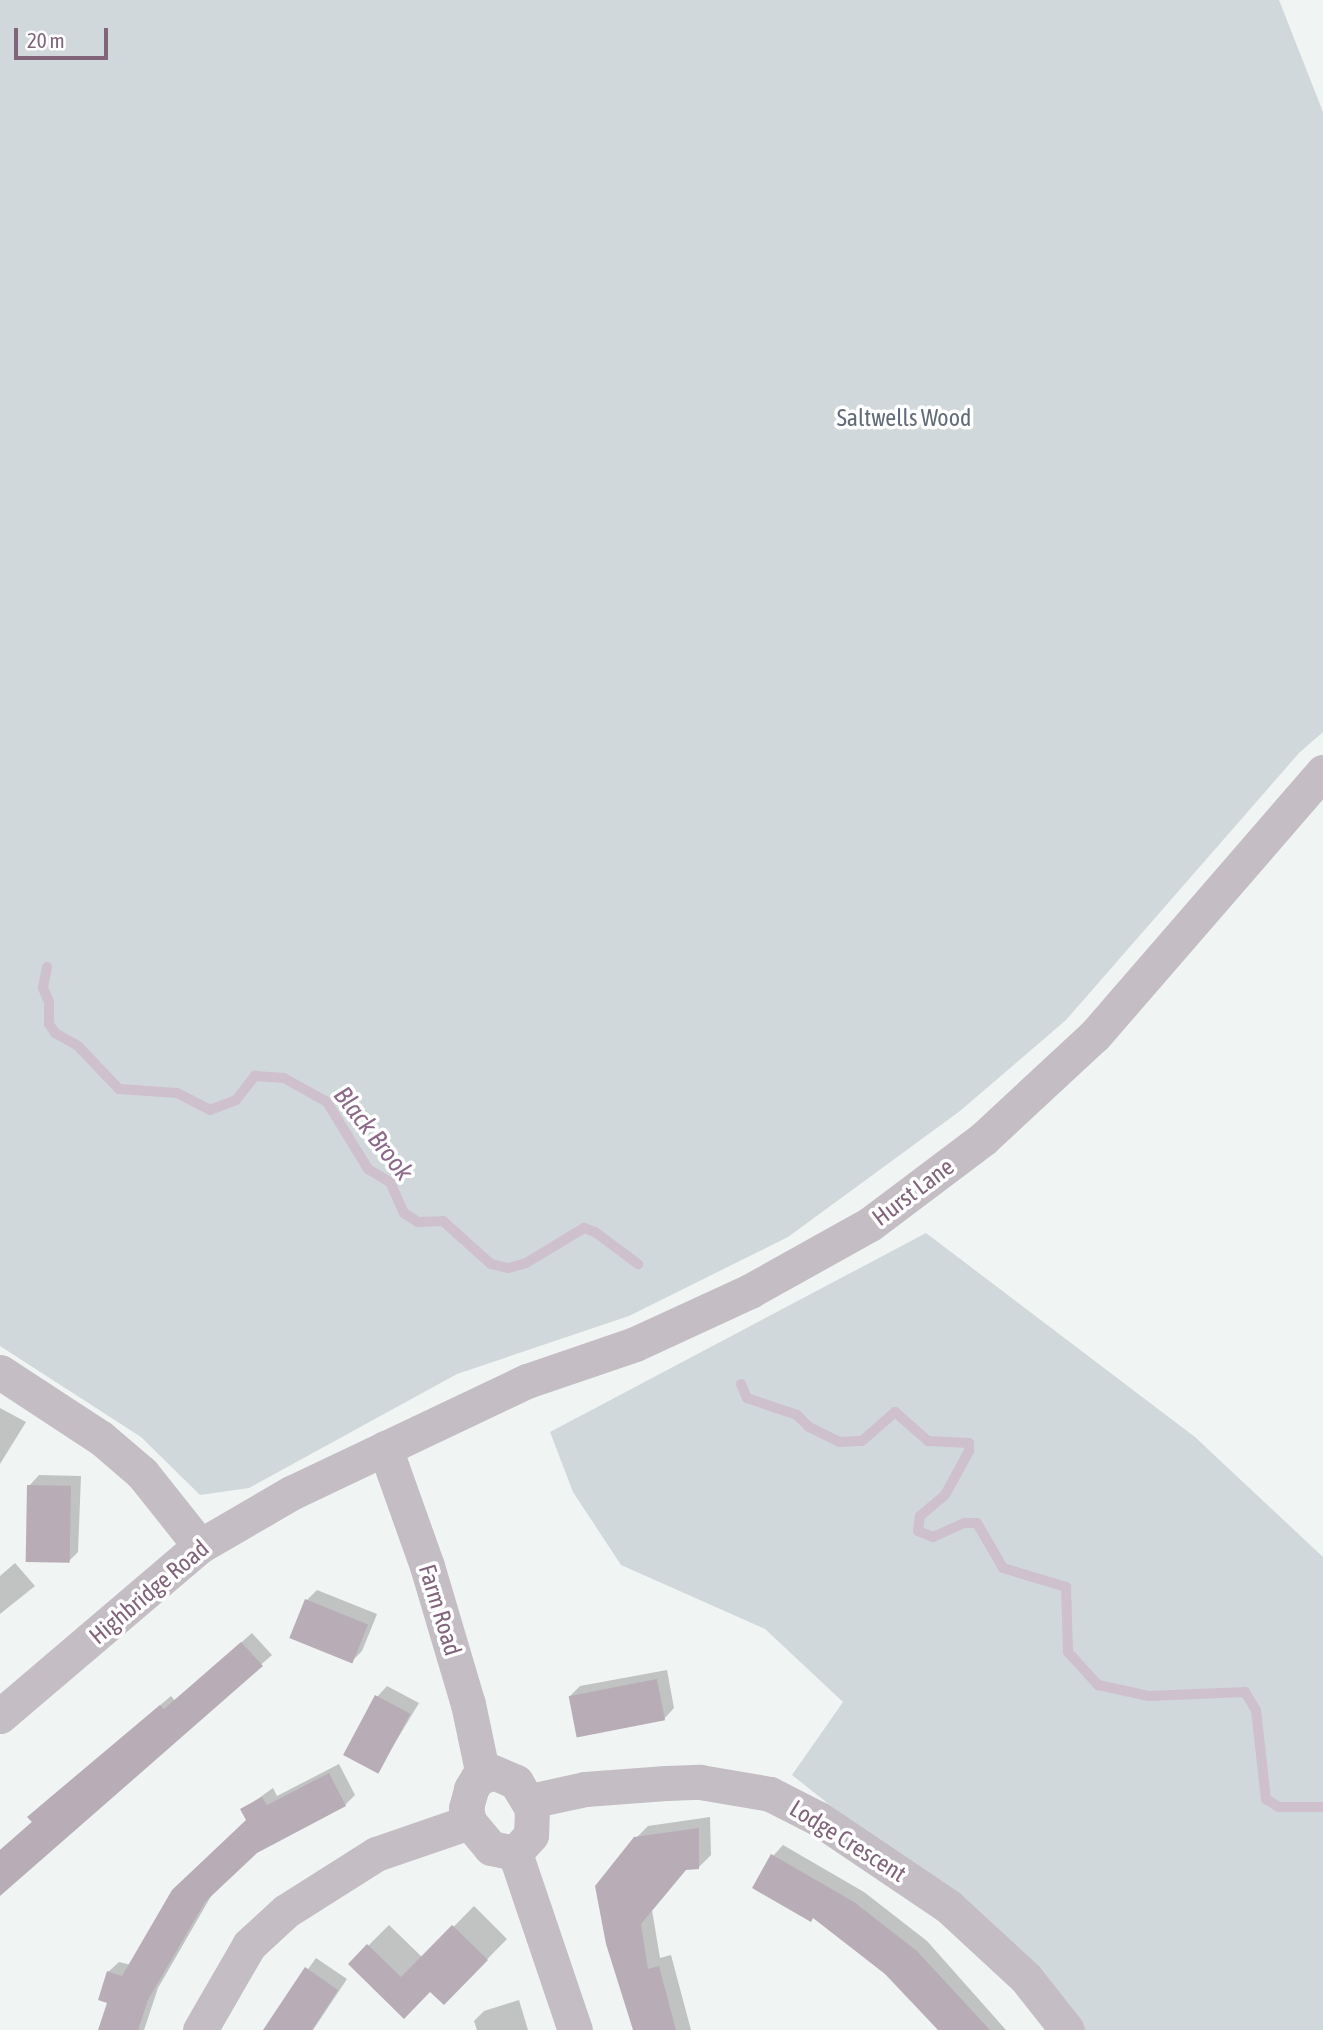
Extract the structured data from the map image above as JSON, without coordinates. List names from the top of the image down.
{
  "streets": {
    "street": [
      "Hurst Lane",
      "Highbridge Road",
      "Farm Road",
      "Lodge Crescent"
    ]
  },
  "crossings": [
    ["Hurst Lane", "Highbridge Road"],
    ["Hurst Lane", "Farm Road"],
    ["Highbridge Road", "Farm Road"],
    ["Farm Road", "Lodge Crescent"]
  ],
  "water": ["Black Brook"],
  "parks": ["Saltwells Wood"],
  "scale_bar": "20 m"
}
